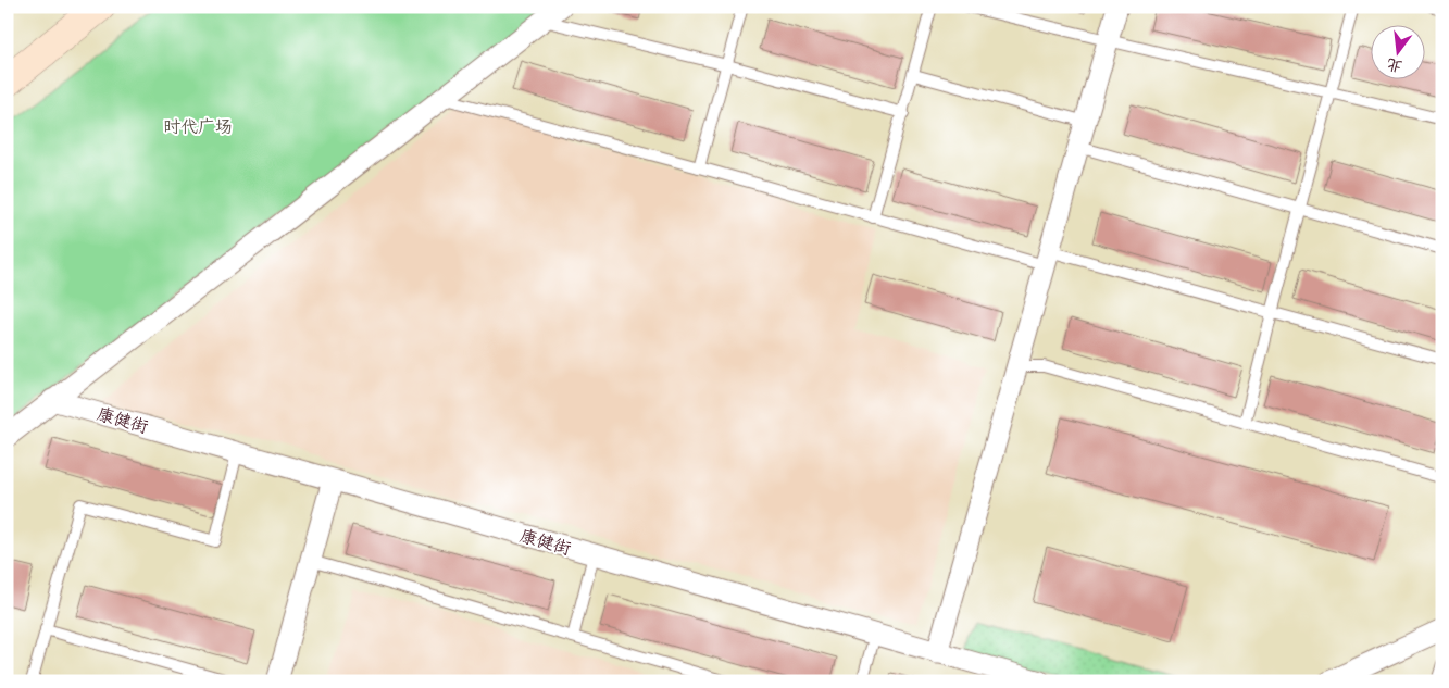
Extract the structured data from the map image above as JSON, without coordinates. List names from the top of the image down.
{
  "streets": {
    "street": ["康健街"]
  },
  "parks": ["时代广场"],
  "north": "bottom"
}
